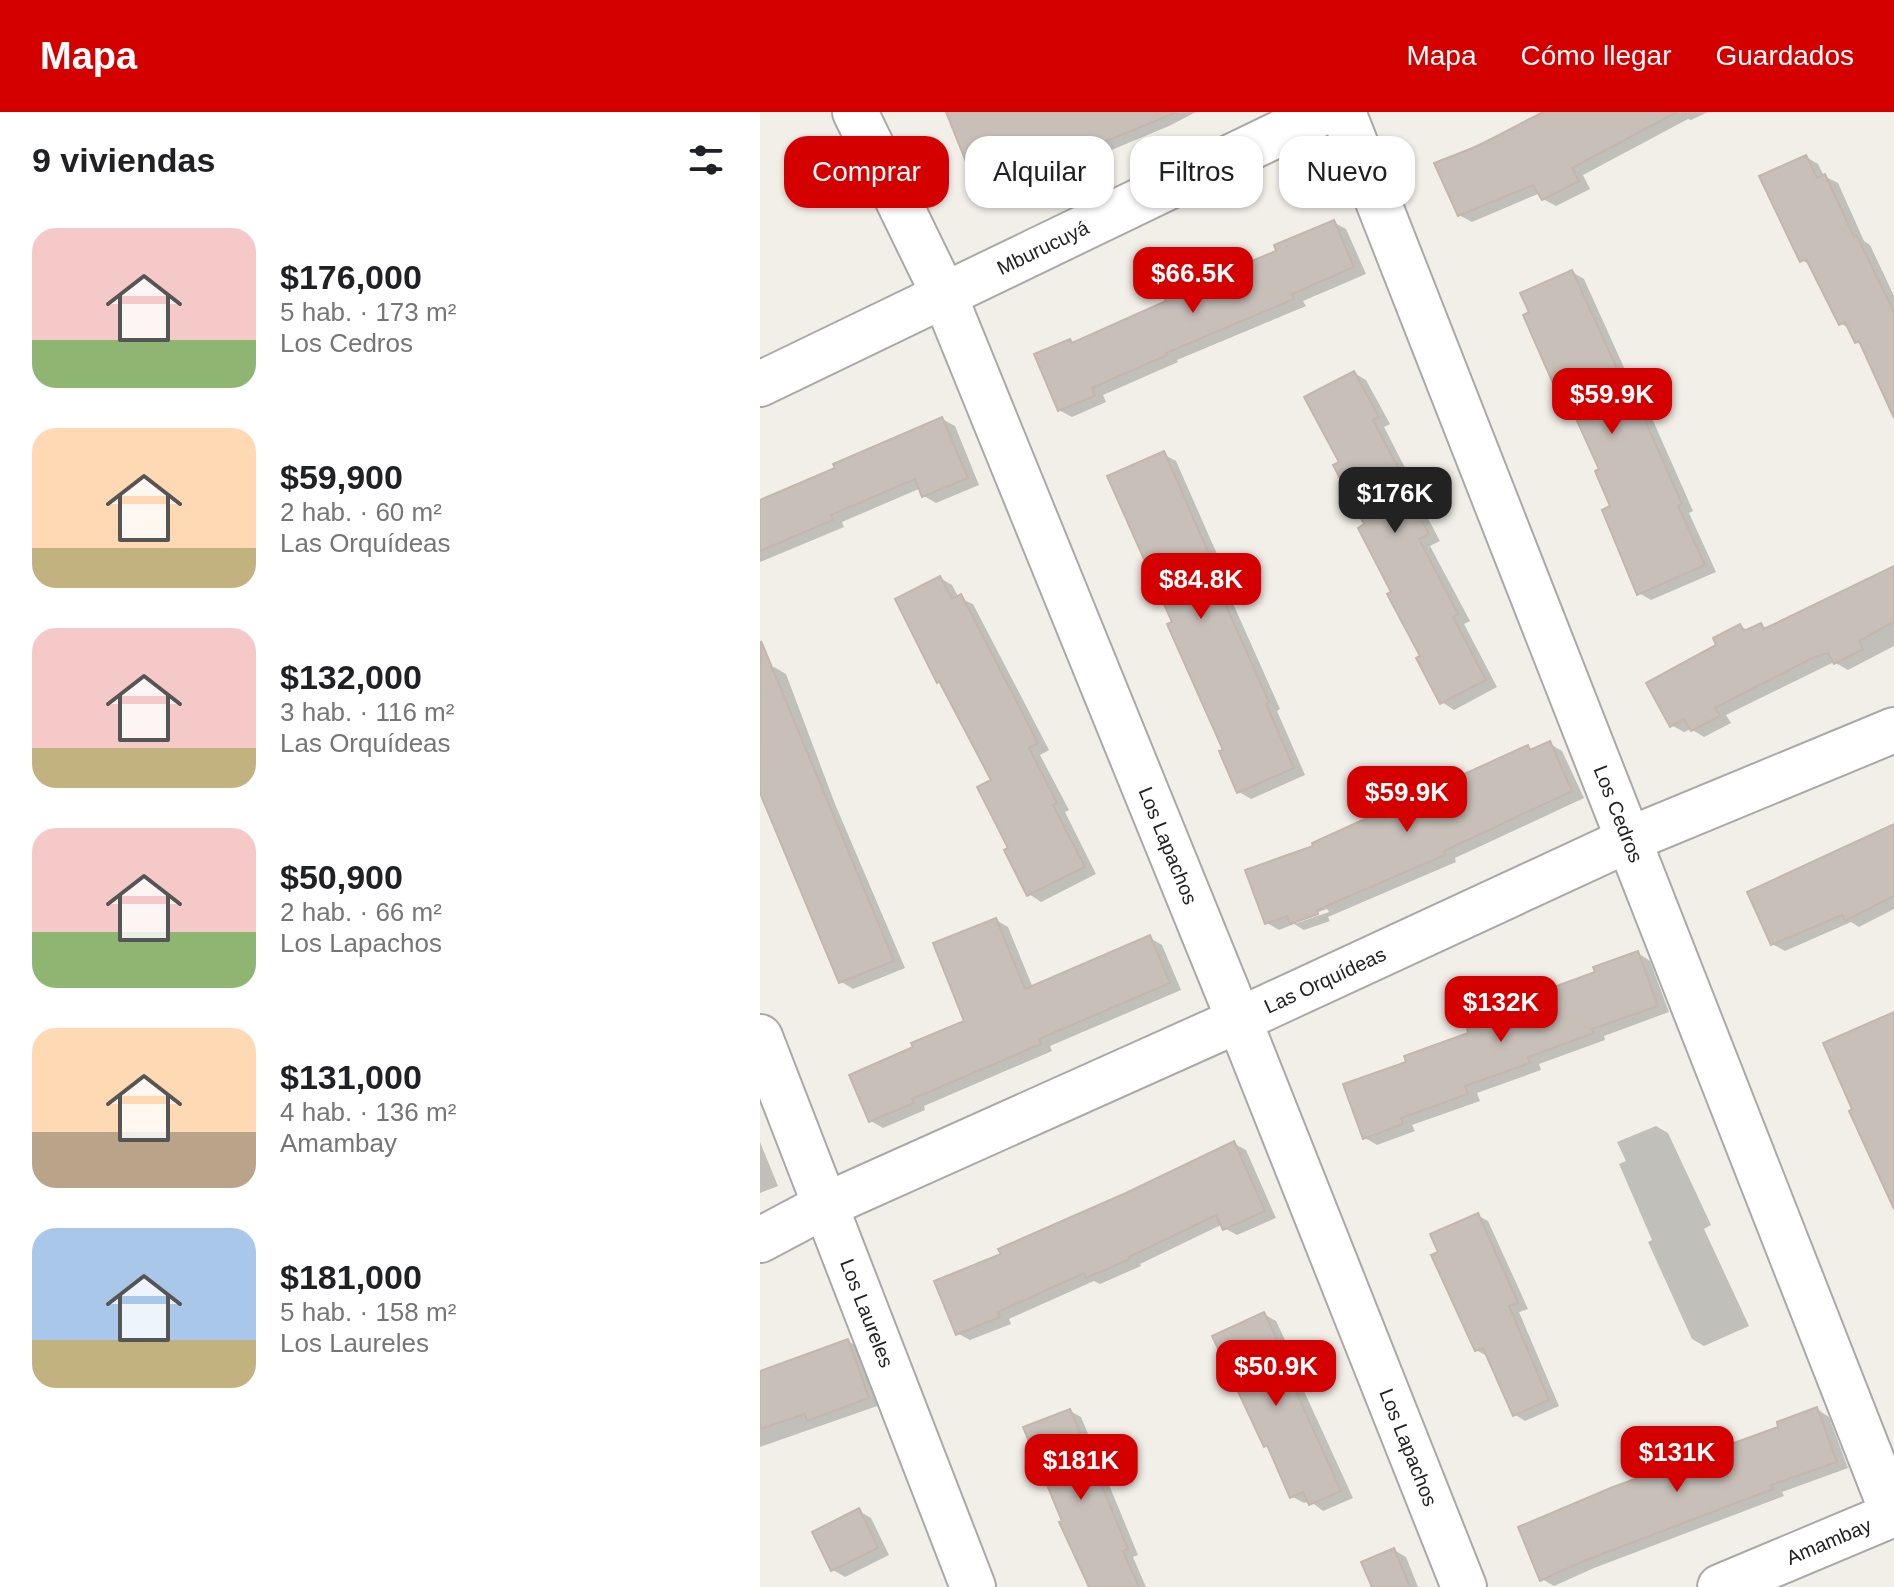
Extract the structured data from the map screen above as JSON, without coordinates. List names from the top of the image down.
{
  "streets": {
    "street": [
      "Mburucuyá",
      "Los Cedros",
      "Los Lapachos",
      "Las Orquídeas",
      "Los Laureles",
      "Amambay"
    ]
  },
  "crossings": [
    ["Mburucuyá", "Los Lapachos"],
    ["Los Cedros", "Las Orquídeas"],
    ["Los Cedros", "Amambay"],
    ["Los Lapachos", "Las Orquídeas"],
    ["Las Orquídeas", "Los Laureles"]
  ],
  "page": {
    "header": "Mapa",
    "nav": ["Mapa", "Cómo llegar", "Guardados"],
    "heading": "9 viviendas",
    "chip": [
      "Comprar",
      "Alquilar",
      "Filtros",
      "Nuevo"
    ],
    "list": [
      {
        "name": "$176,000",
        "note": "5 hab. · 173 m² · Los Cedros"
      },
      {
        "name": "$59,900",
        "note": "2 hab. · 60 m² · Las Orquídeas"
      },
      {
        "name": "$132,000",
        "note": "3 hab. · 116 m² · Las Orquídeas"
      },
      {
        "name": "$50,900",
        "note": "2 hab. · 66 m² · Los Lapachos"
      },
      {
        "name": "$131,000",
        "note": "4 hab. · 136 m² · Amambay"
      },
      {
        "name": "$181,000",
        "note": "5 hab. · 158 m² · Los Laureles"
      }
    ],
    "price": [
      "$66.5K",
      "$59.9K",
      "$176K",
      "$84.8K",
      "$59.9K",
      "$132K",
      "$50.9K",
      "$131K",
      "$181K"
    ]
  }
}
